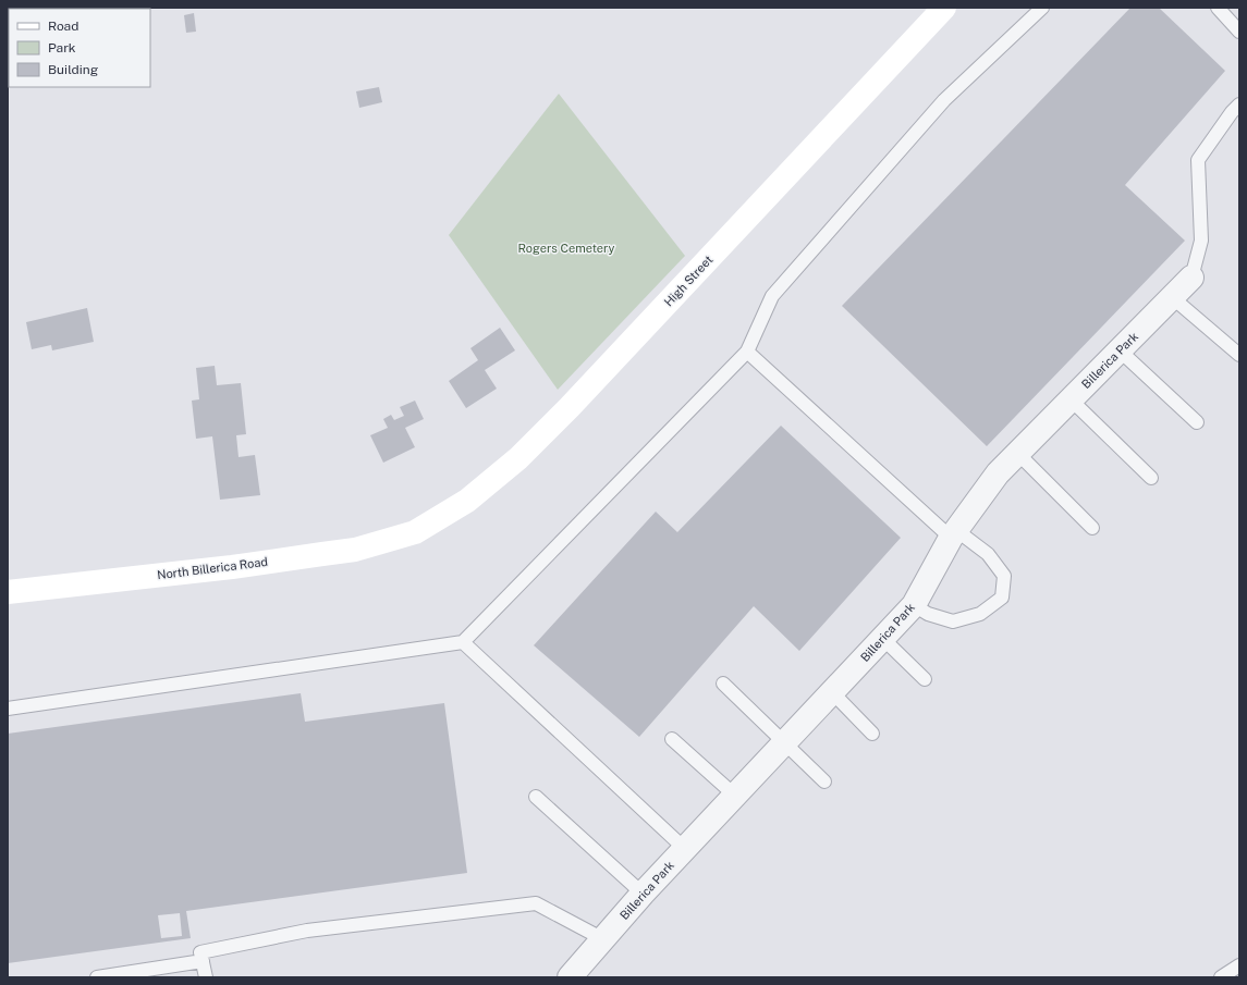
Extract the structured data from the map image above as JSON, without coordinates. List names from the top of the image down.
{
  "streets": {
    "main road": ["High Street", "North Billerica Road"],
    "street": ["Billerica Park"]
  },
  "crossings": [
    ["High Street", "North Billerica Road"]
  ],
  "parks": ["Rogers Cemetery"],
  "legend": ["Road", "Park", "Building"]
}
